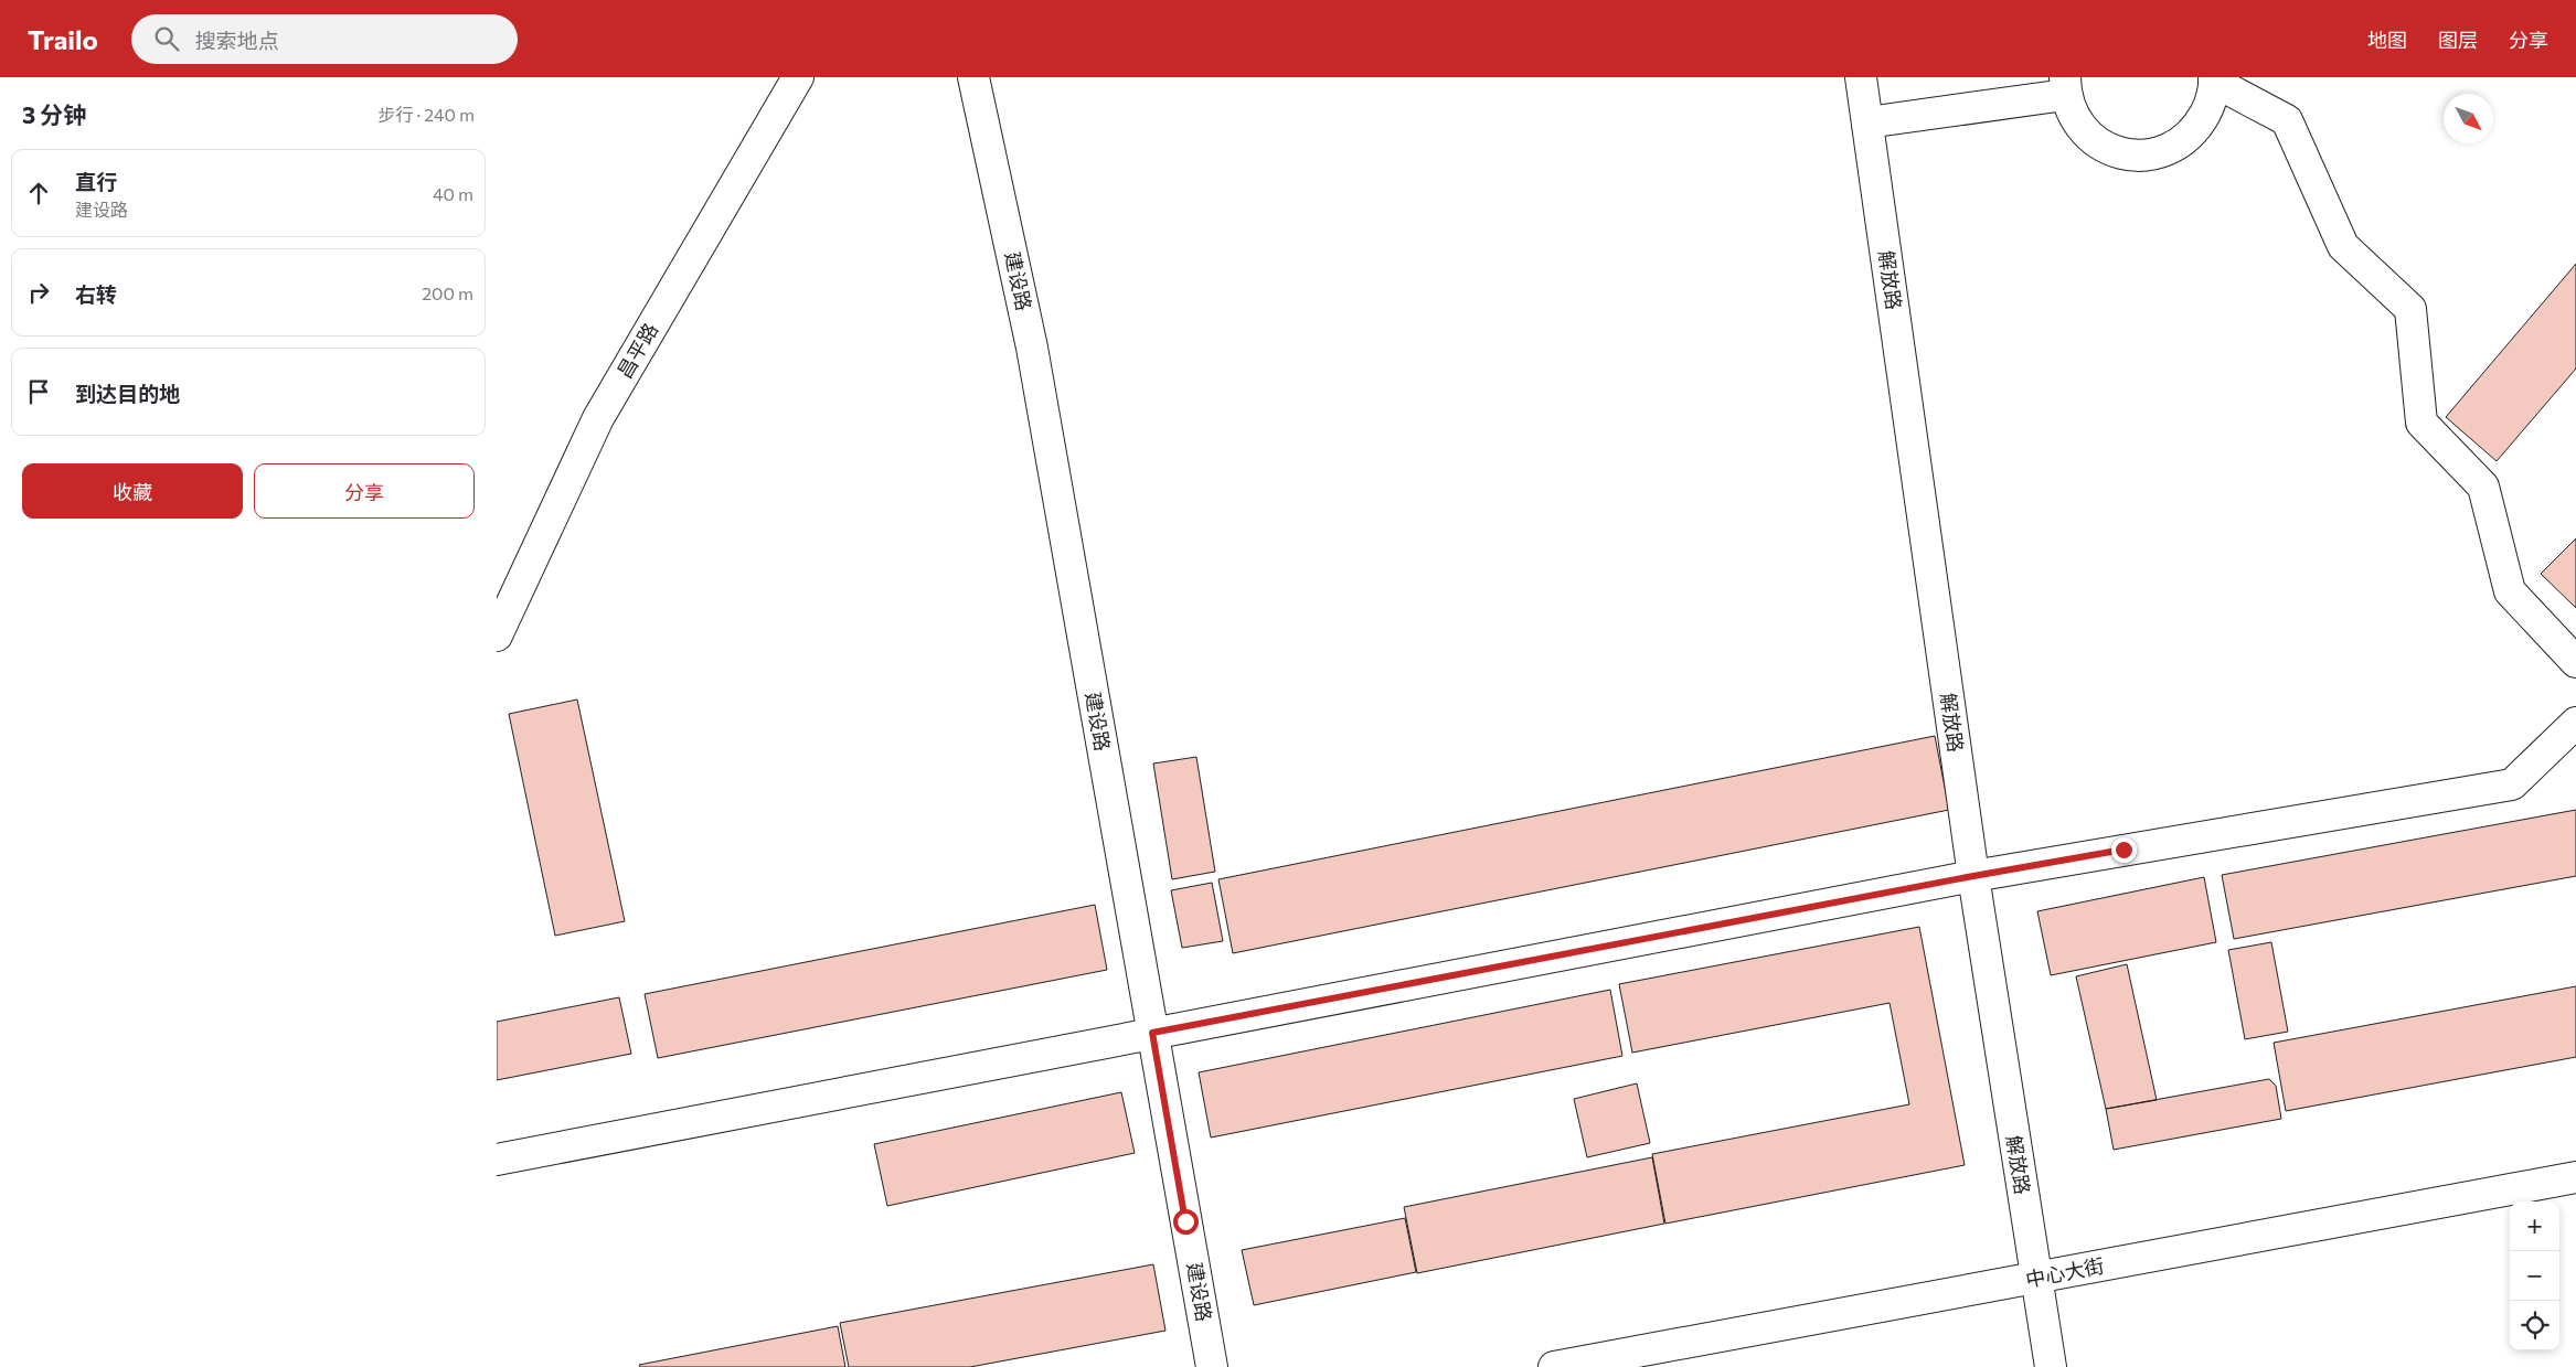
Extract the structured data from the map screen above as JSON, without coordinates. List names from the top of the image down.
{
  "streets": {
    "main road": [
      "解放路",
      "建设路",
      "昌平路",
      "中心大街"
    ]
  },
  "crossings": [
    ["解放路", "中心大街"]
  ],
  "north": "bottom right",
  "page": {
    "header": "Trailo",
    "search": "搜索地点",
    "nav": ["地图", "图层", "分享"],
    "heading": ["3 分钟", "步行 · 240 m"],
    "list": [
      ["直行", "建设路", "40 m"],
      ["右转", "200 m"],
      "到达目的地"
    ],
    "buttons": ["收藏", "分享"],
    "map_buttons": ["+", "−"]
  }
}
